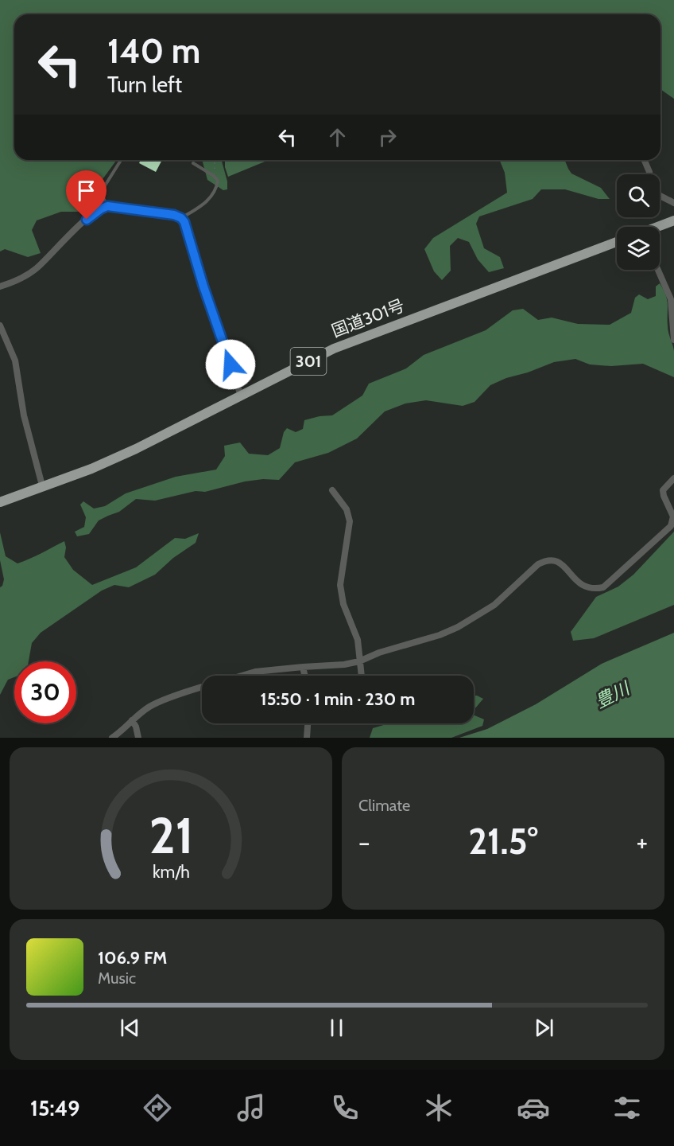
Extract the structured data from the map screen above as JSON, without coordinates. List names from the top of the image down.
{
  "streets": {
    "highway": ["国道301号", "301"]
  },
  "water": ["豊川"],
  "page": {
    "turn": ["140 m", "Turn left"],
    "limit": "30",
    "trip": "15:50 · 1 min · 230 m",
    "tile": "Climate",
    "heat": ["−", "21.5°", "+"],
    "song": ["106.9 FM", "Music"],
    "tabs": "15:49",
    "gauge": ["21", "km/h"]
  }
}
